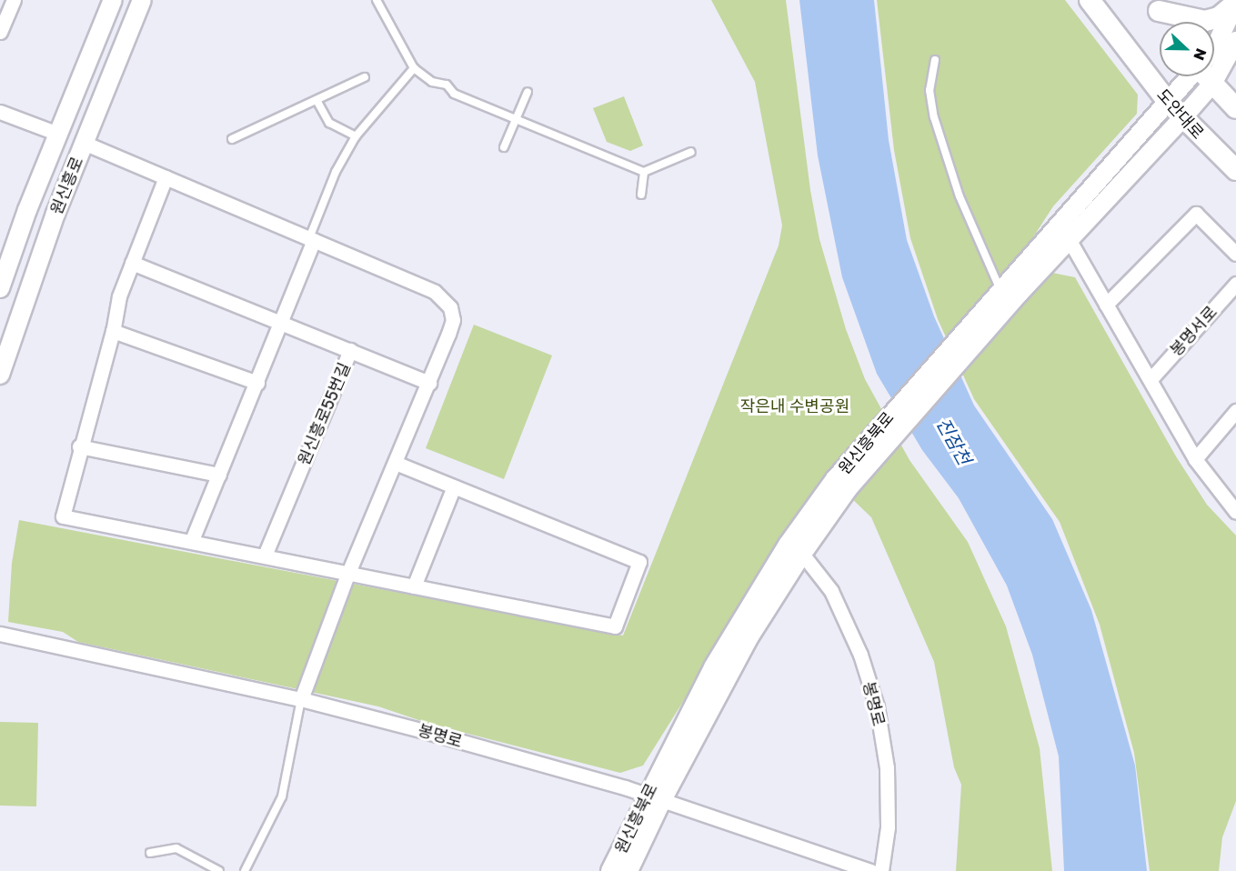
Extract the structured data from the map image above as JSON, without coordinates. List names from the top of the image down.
{
  "streets": {
    "main road": ["도안대로"],
    "street": [
      "원신흥로",
      "봉명서로",
      "원신흥로55번길",
      "원신흥북로",
      "봉명로"
    ]
  },
  "crossings": [
    ["도안대로", "원신흥북로"],
    ["원신흥북로", "봉명로"]
  ],
  "water": ["진잠천"],
  "parks": ["작은내 수변공원"],
  "north": "right"
}
